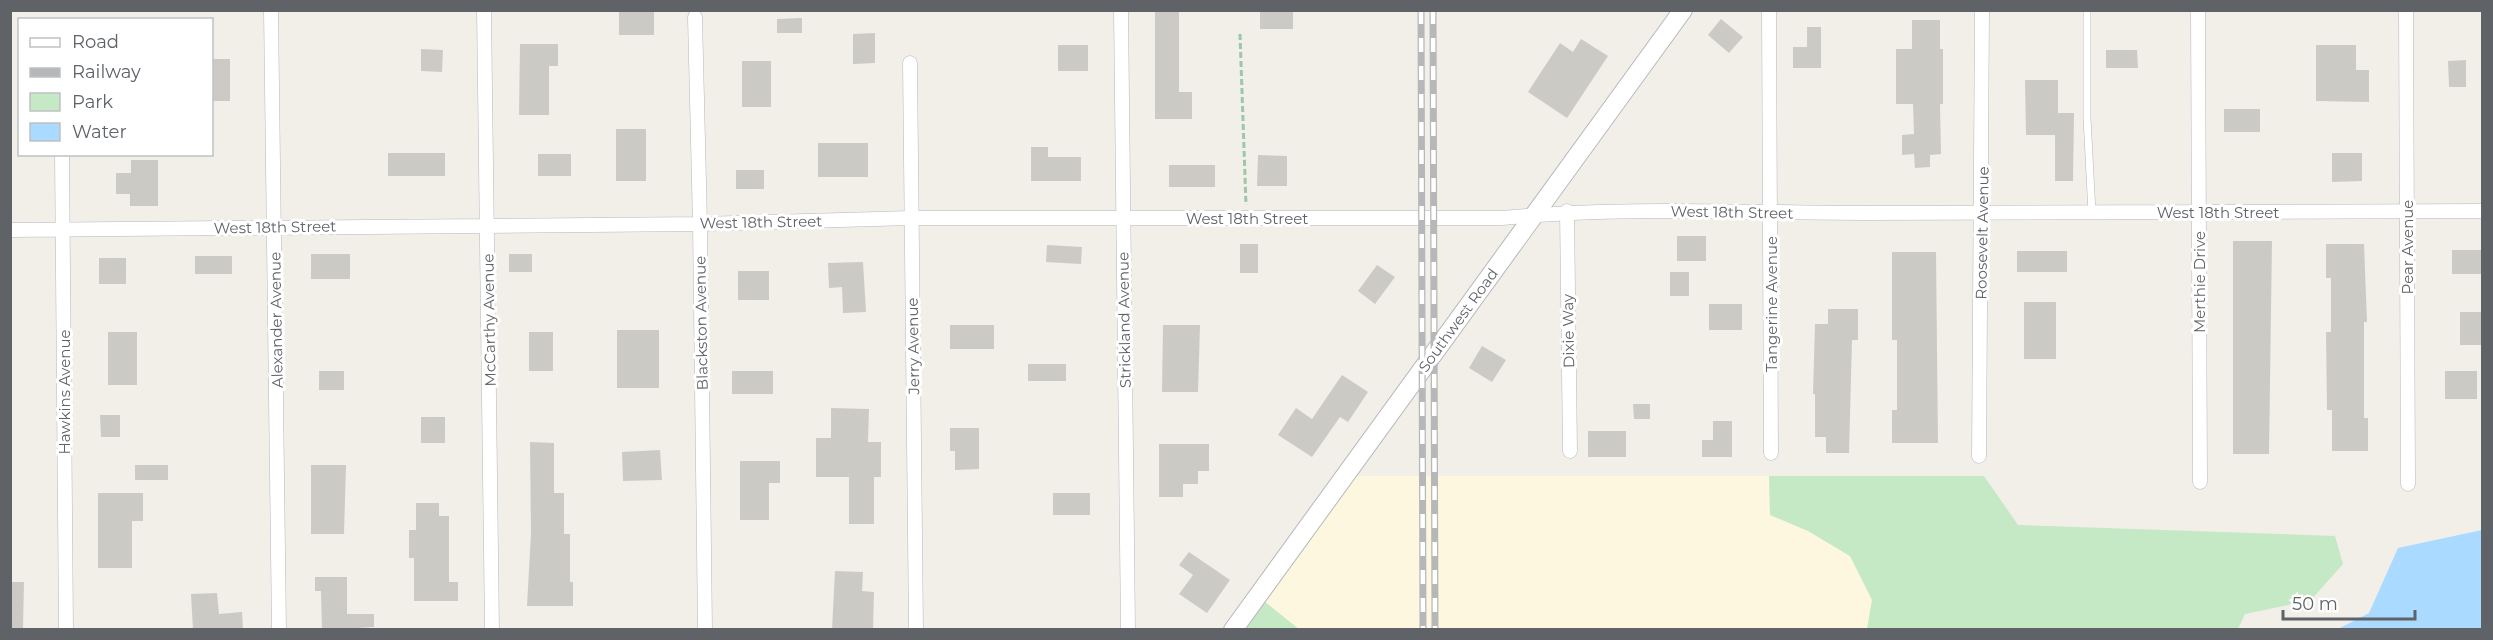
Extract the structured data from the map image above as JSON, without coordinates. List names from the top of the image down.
{
  "streets": {
    "street": [
      "West 18th Street",
      "Roosevelt Avenue",
      "Pear Avenue",
      "Merthie Drive",
      "Tangerine Avenue",
      "Alexander Avenue",
      "McCarthy Avenue",
      "Strickland Avenue",
      "Southwest Road",
      "Blackston Avenue",
      "Dixie Way",
      "Jerry Avenue",
      "Hawkins Avenue"
    ]
  },
  "crossings": [
    ["West 18th Street", "Roosevelt Avenue"],
    ["West 18th Street", "Pear Avenue"],
    ["West 18th Street", "Merthie Drive"],
    ["West 18th Street", "Tangerine Avenue"],
    ["West 18th Street", "Alexander Avenue"],
    ["West 18th Street", "McCarthy Avenue"],
    ["West 18th Street", "Strickland Avenue"],
    ["West 18th Street", "Southwest Road"],
    ["West 18th Street", "Blackston Avenue"],
    ["West 18th Street", "Dixie Way"],
    ["West 18th Street", "Jerry Avenue"],
    ["West 18th Street", "Hawkins Avenue"]
  ],
  "legend": [
    "Road",
    "Railway",
    "Park",
    "Water"
  ],
  "scale_bar": "50 m"
}
